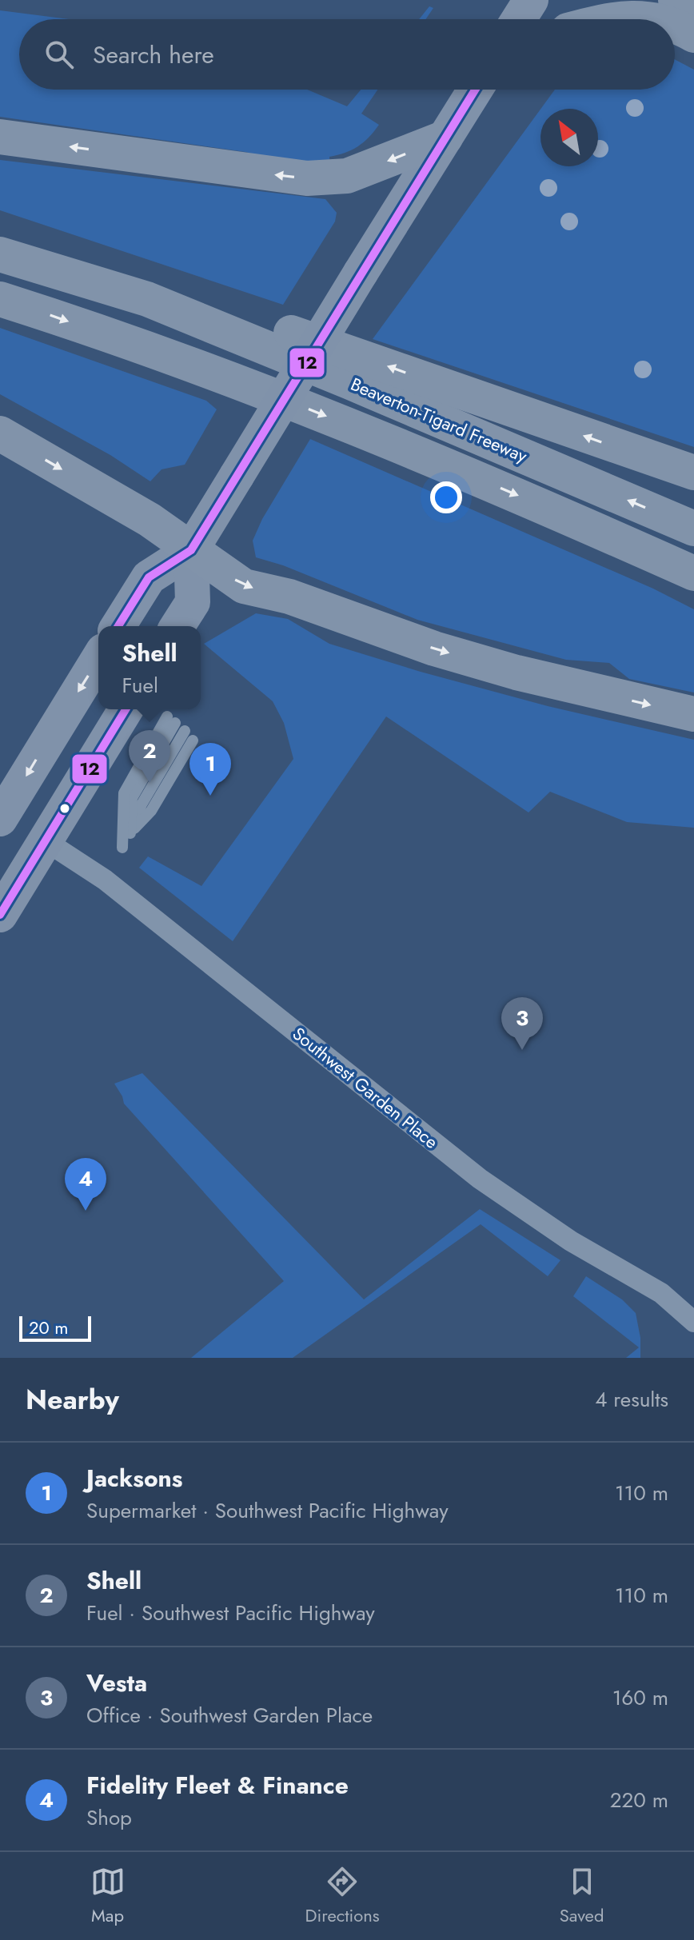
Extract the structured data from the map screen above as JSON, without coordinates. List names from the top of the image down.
{
  "streets": {
    "highway": ["Beaverton-Tigard Freeway"],
    "street": ["Southwest Garden Place"]
  },
  "lines": ["transit line 12"],
  "scale_bar": "20 m",
  "north": "top left",
  "page": {
    "search": "Search here",
    "popup": ["Shell", "Fuel"],
    "pins": [
      "2",
      "1",
      "3",
      "4"
    ],
    "scale": "20 m",
    "heading": ["Nearby", "4 results"],
    "list": [
      {
        "mark": "1",
        "name": "Jacksons",
        "note": "Supermarket · Southwest Pacific Highway",
        "value": "110 m"
      },
      {
        "mark": "2",
        "name": "Shell",
        "note": "Fuel · Southwest Pacific Highway",
        "value": "110 m"
      },
      {
        "mark": "3",
        "name": "Vesta",
        "note": "Office · Southwest Garden Place",
        "value": "160 m"
      },
      {
        "mark": "4",
        "name": "Fidelity Fleet & Finance",
        "note": "Shop",
        "value": "220 m"
      }
    ],
    "nav": ["Map", "Directions", "Saved"]
  }
}
